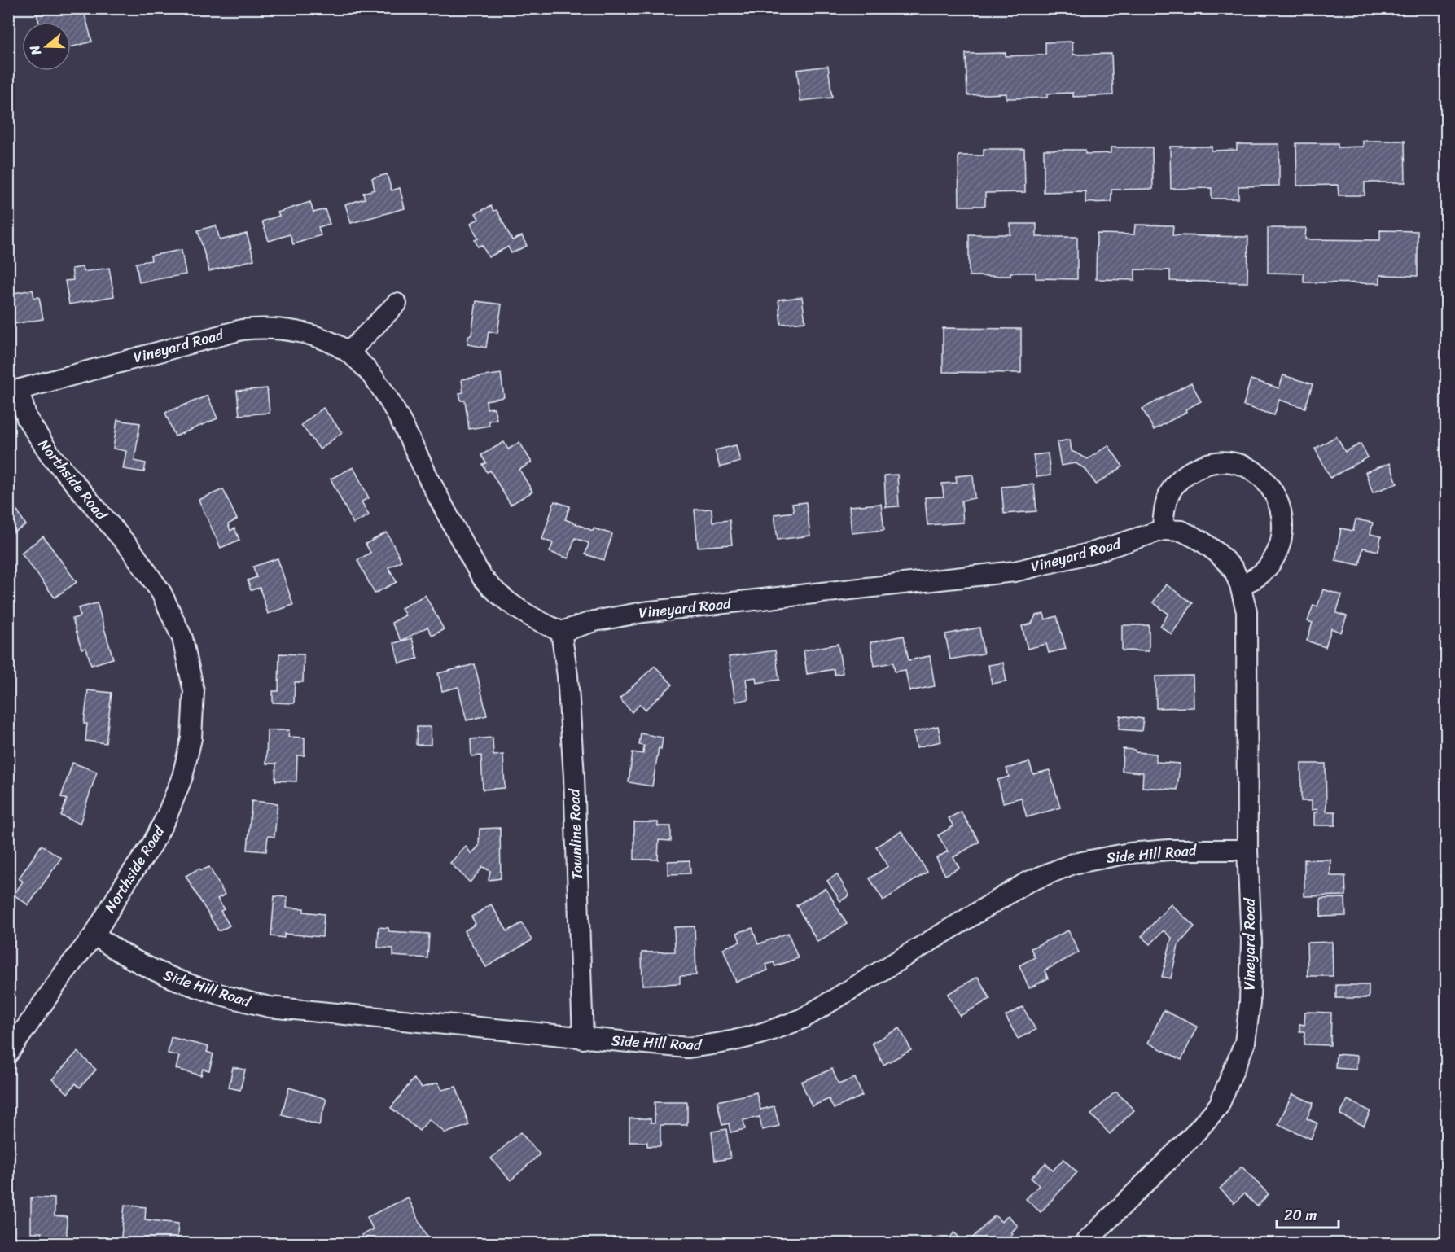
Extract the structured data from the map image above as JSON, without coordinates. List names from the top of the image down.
{
  "streets": {
    "street": [
      "Vineyard Road",
      "Northside Road",
      "Townline Road",
      "Side Hill Road"
    ]
  },
  "crossings": [
    ["Vineyard Road", "Northside Road"],
    ["Vineyard Road", "Townline Road"],
    ["Vineyard Road", "Side Hill Road"],
    ["Northside Road", "Side Hill Road"],
    ["Townline Road", "Side Hill Road"]
  ],
  "scale_bar": "20 m",
  "north": "left"
}
